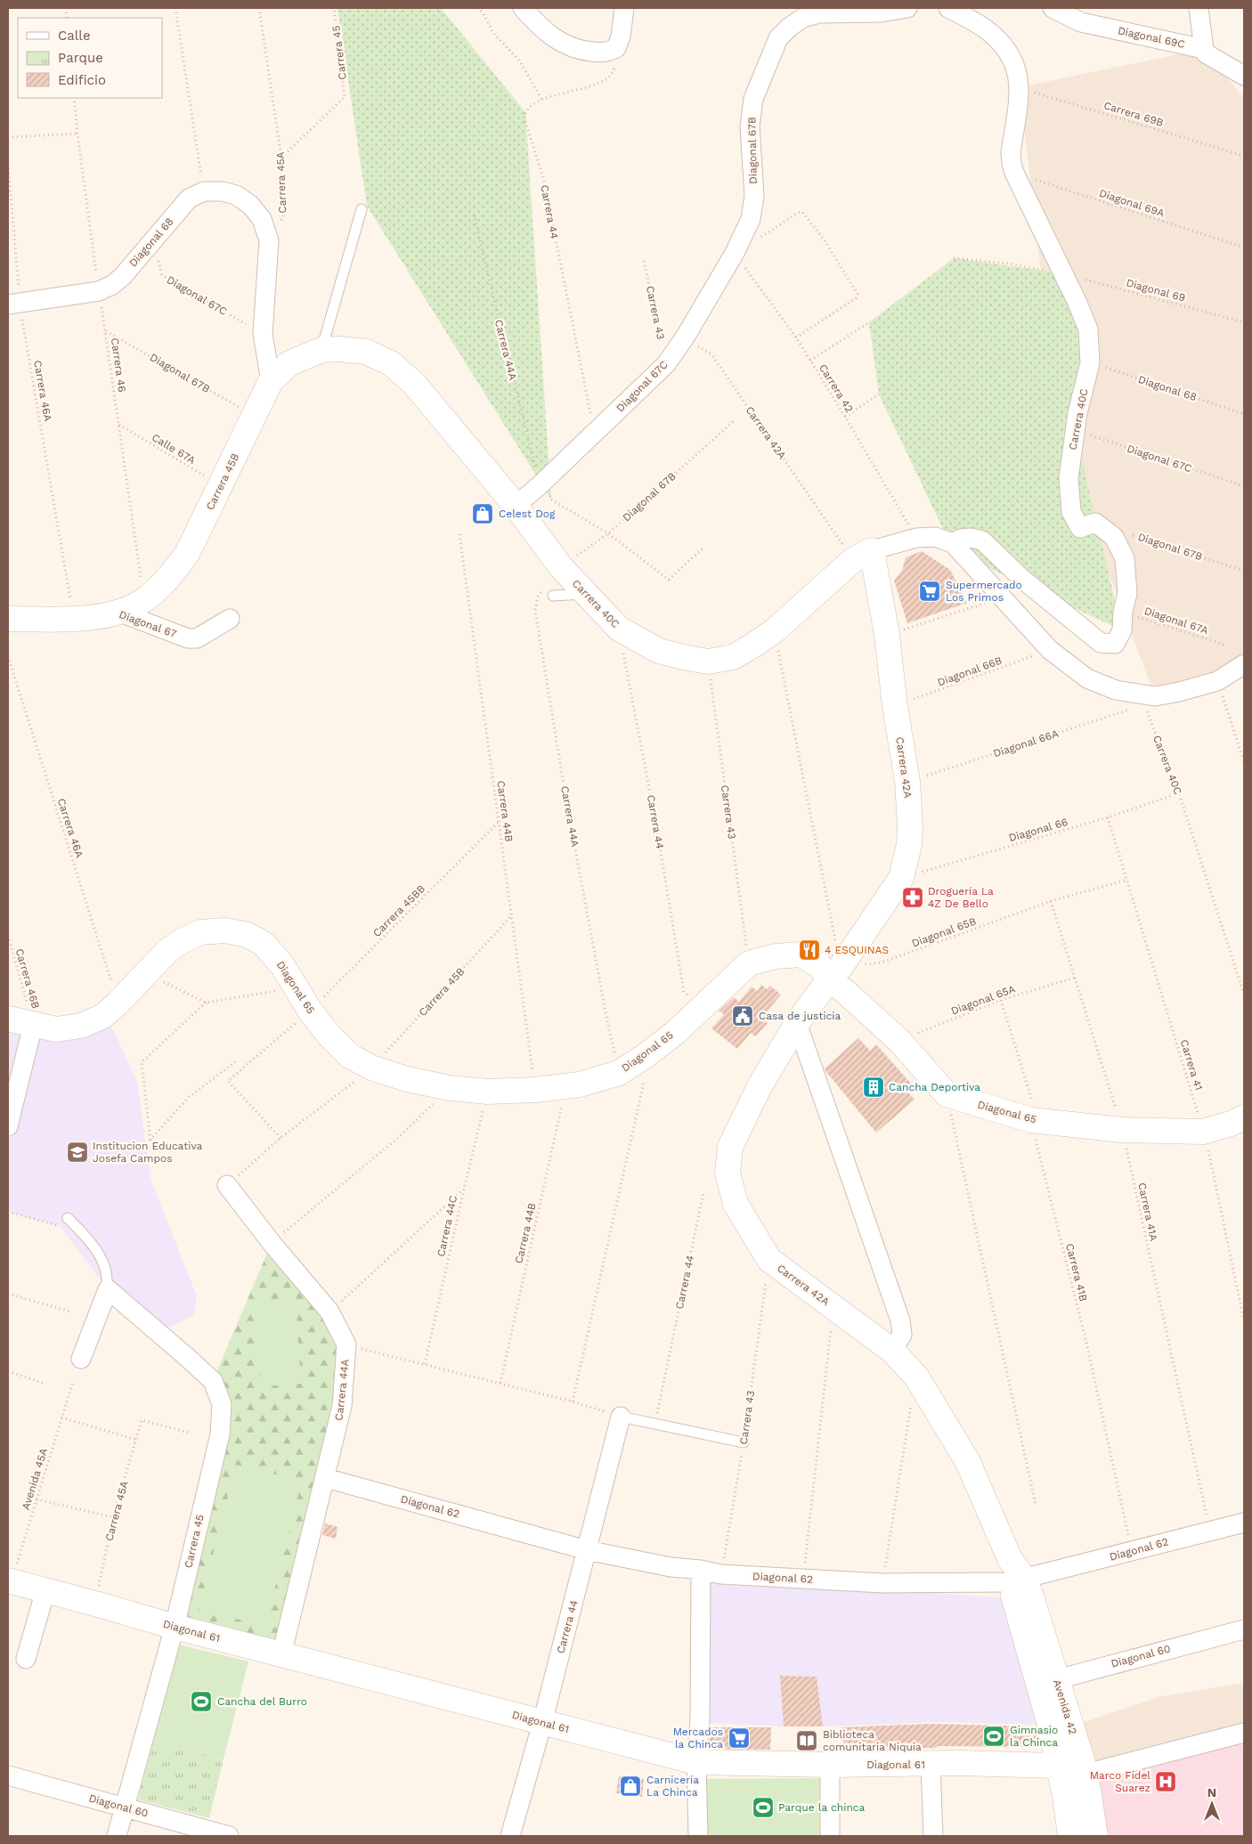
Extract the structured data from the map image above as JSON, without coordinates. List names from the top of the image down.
{
  "streets": {
    "street": [
      "Diagonal 69C",
      "Carrera 45",
      "Diagonal 67B",
      "Carrera 44",
      "Diagonal 68",
      "Diagonal 67C",
      "Carrera 44A",
      "Carrera 40C",
      "Carrera 42A",
      "Carrera 45B",
      "Diagonal 67",
      "Diagonal 65",
      "Diagonal 62",
      "Diagonal 61",
      "Diagonal 60",
      "Avenida 42"
    ],
    "path": [
      "Carrera 69B",
      "Carrera 45A",
      "Diagonal 69A",
      "Diagonal 69",
      "Carrera 43",
      "Carrera 46",
      "Carrera 42",
      "Carrera 46A",
      "Calle 67A",
      "Diagonal 67A",
      "Diagonal 66B",
      "Diagonal 66A",
      "Carrera 44B",
      "Diagonal 66",
      "Carrera 45BB",
      "Diagonal 65B",
      "Carrera 46B",
      "Diagonal 65A",
      "Carrera 41",
      "Carrera 41A",
      "Carrera 44C",
      "Carrera 41B",
      "Avenida 45A"
    ]
  },
  "crossings": [
    ["Carrera 45", "Carrera 45A"],
    ["Carrera 45", "Diagonal 61"],
    ["Carrera 45", "Diagonal 60"],
    ["Carrera 69B", "Carrera 40C"],
    ["Diagonal 67B", "Diagonal 67C"],
    ["Diagonal 67B", "Carrera 46"],
    ["Diagonal 67B", "Carrera 40C"],
    ["Diagonal 67B", "Carrera 45B"],
    ["Carrera 45A", "Diagonal 61"],
    ["Diagonal 69A", "Carrera 40C"],
    ["Carrera 44", "Diagonal 67C"],
    ["Carrera 44", "Carrera 40C"],
    ["Carrera 44", "Diagonal 65"],
    ["Carrera 44", "Diagonal 62"],
    ["Carrera 44", "Diagonal 61"],
    ["Diagonal 68", "Diagonal 67C"],
    ["Diagonal 68", "Carrera 46"],
    ["Diagonal 68", "Carrera 46A"],
    ["Diagonal 68", "Carrera 40C"],
    ["Diagonal 69", "Carrera 40C"],
    ["Diagonal 67C", "Carrera 43"],
    ["Diagonal 67C", "Carrera 44A"],
    ["Diagonal 67C", "Carrera 42"],
    ["Diagonal 67C", "Carrera 40C"],
    ["Diagonal 67C", "Carrera 42A"],
    ["Carrera 43", "Carrera 40C"],
    ["Carrera 43", "Carrera 42A"],
    ["Carrera 43", "Diagonal 65"],
    ["Carrera 43", "Diagonal 62"],
    ["Carrera 44A", "Carrera 45B"],
    ["Carrera 44A", "Diagonal 65"],
    ["Carrera 44A", "Diagonal 62"],
    ["Carrera 44A", "Diagonal 61"],
    ["Carrera 46", "Calle 67A"],
    ["Carrera 46", "Carrera 45B"],
    ["Carrera 42", "Carrera 40C"],
    ["Carrera 46A", "Diagonal 67"],
    ["Carrera 46A", "Diagonal 65"],
    ["Carrera 40C", "Carrera 42A"],
    ["Carrera 40C", "Carrera 45B"],
    ["Carrera 40C", "Diagonal 67A"],
    ["Carrera 40C", "Diagonal 66A"],
    ["Carrera 40C", "Diagonal 66"],
    ["Carrera 42A", "Diagonal 66B"],
    ["Carrera 42A", "Diagonal 66A"],
    ["Carrera 42A", "Diagonal 66"],
    ["Carrera 42A", "Diagonal 65B"],
    ["Carrera 42A", "Diagonal 65"],
    ["Carrera 42A", "Diagonal 62"],
    ["Carrera 42A", "Avenida 42"],
    ["Calle 67A", "Carrera 45B"],
    ["Carrera 45B", "Diagonal 67"],
    ["Carrera 45B", "Carrera 44B"],
    ["Carrera 45B", "Carrera 45BB"],
    ["Carrera 45B", "Diagonal 65"],
    ["Carrera 44B", "Carrera 45BB"],
    ["Carrera 44B", "Diagonal 65"],
    ["Diagonal 66", "Carrera 41"],
    ["Carrera 45BB", "Diagonal 65"],
    ["Diagonal 65B", "Diagonal 65"],
    ["Diagonal 65B", "Carrera 41"],
    ["Diagonal 65B", "Carrera 41A"],
    ["Carrera 46B", "Diagonal 65"],
    ["Diagonal 65", "Diagonal 65A"],
    ["Diagonal 65", "Carrera 41"],
    ["Diagonal 65", "Carrera 41A"],
    ["Diagonal 65", "Carrera 44C"],
    ["Diagonal 65", "Carrera 41B"],
    ["Diagonal 65A", "Carrera 41A"],
    ["Diagonal 65A", "Carrera 41B"],
    ["Carrera 41A", "Diagonal 62"],
    ["Carrera 41B", "Diagonal 62"],
    ["Avenida 45A", "Diagonal 61"],
    ["Diagonal 62", "Avenida 42"],
    ["Diagonal 61", "Avenida 42"],
    ["Diagonal 60", "Avenida 42"]
  ],
  "places": {
    "shop": ["Celest Dog", "Carniceria La Chinca"],
    "supermarket": ["Supermercado Los Primos", "Mercados la Chinca"],
    "pharmacy": ["Droguería La 4Z De Bello"],
    "restaurant": ["4 ESQUINAS"],
    "public building": ["Casa de justicia"],
    "building": ["Cancha Deportiva"],
    "school or university": ["Institucion Educativa Josefa Campos"],
    "sports": ["Cancha del Burro", "Gimnasio la Chinca", "Parque la chinca"],
    "library": ["Biblioteca comunitaria Niquia"],
    "hospital": ["Marco Fidel Suarez"]
  },
  "legend": ["Calle", "Parque", "Edificio"],
  "north": "top"
}
